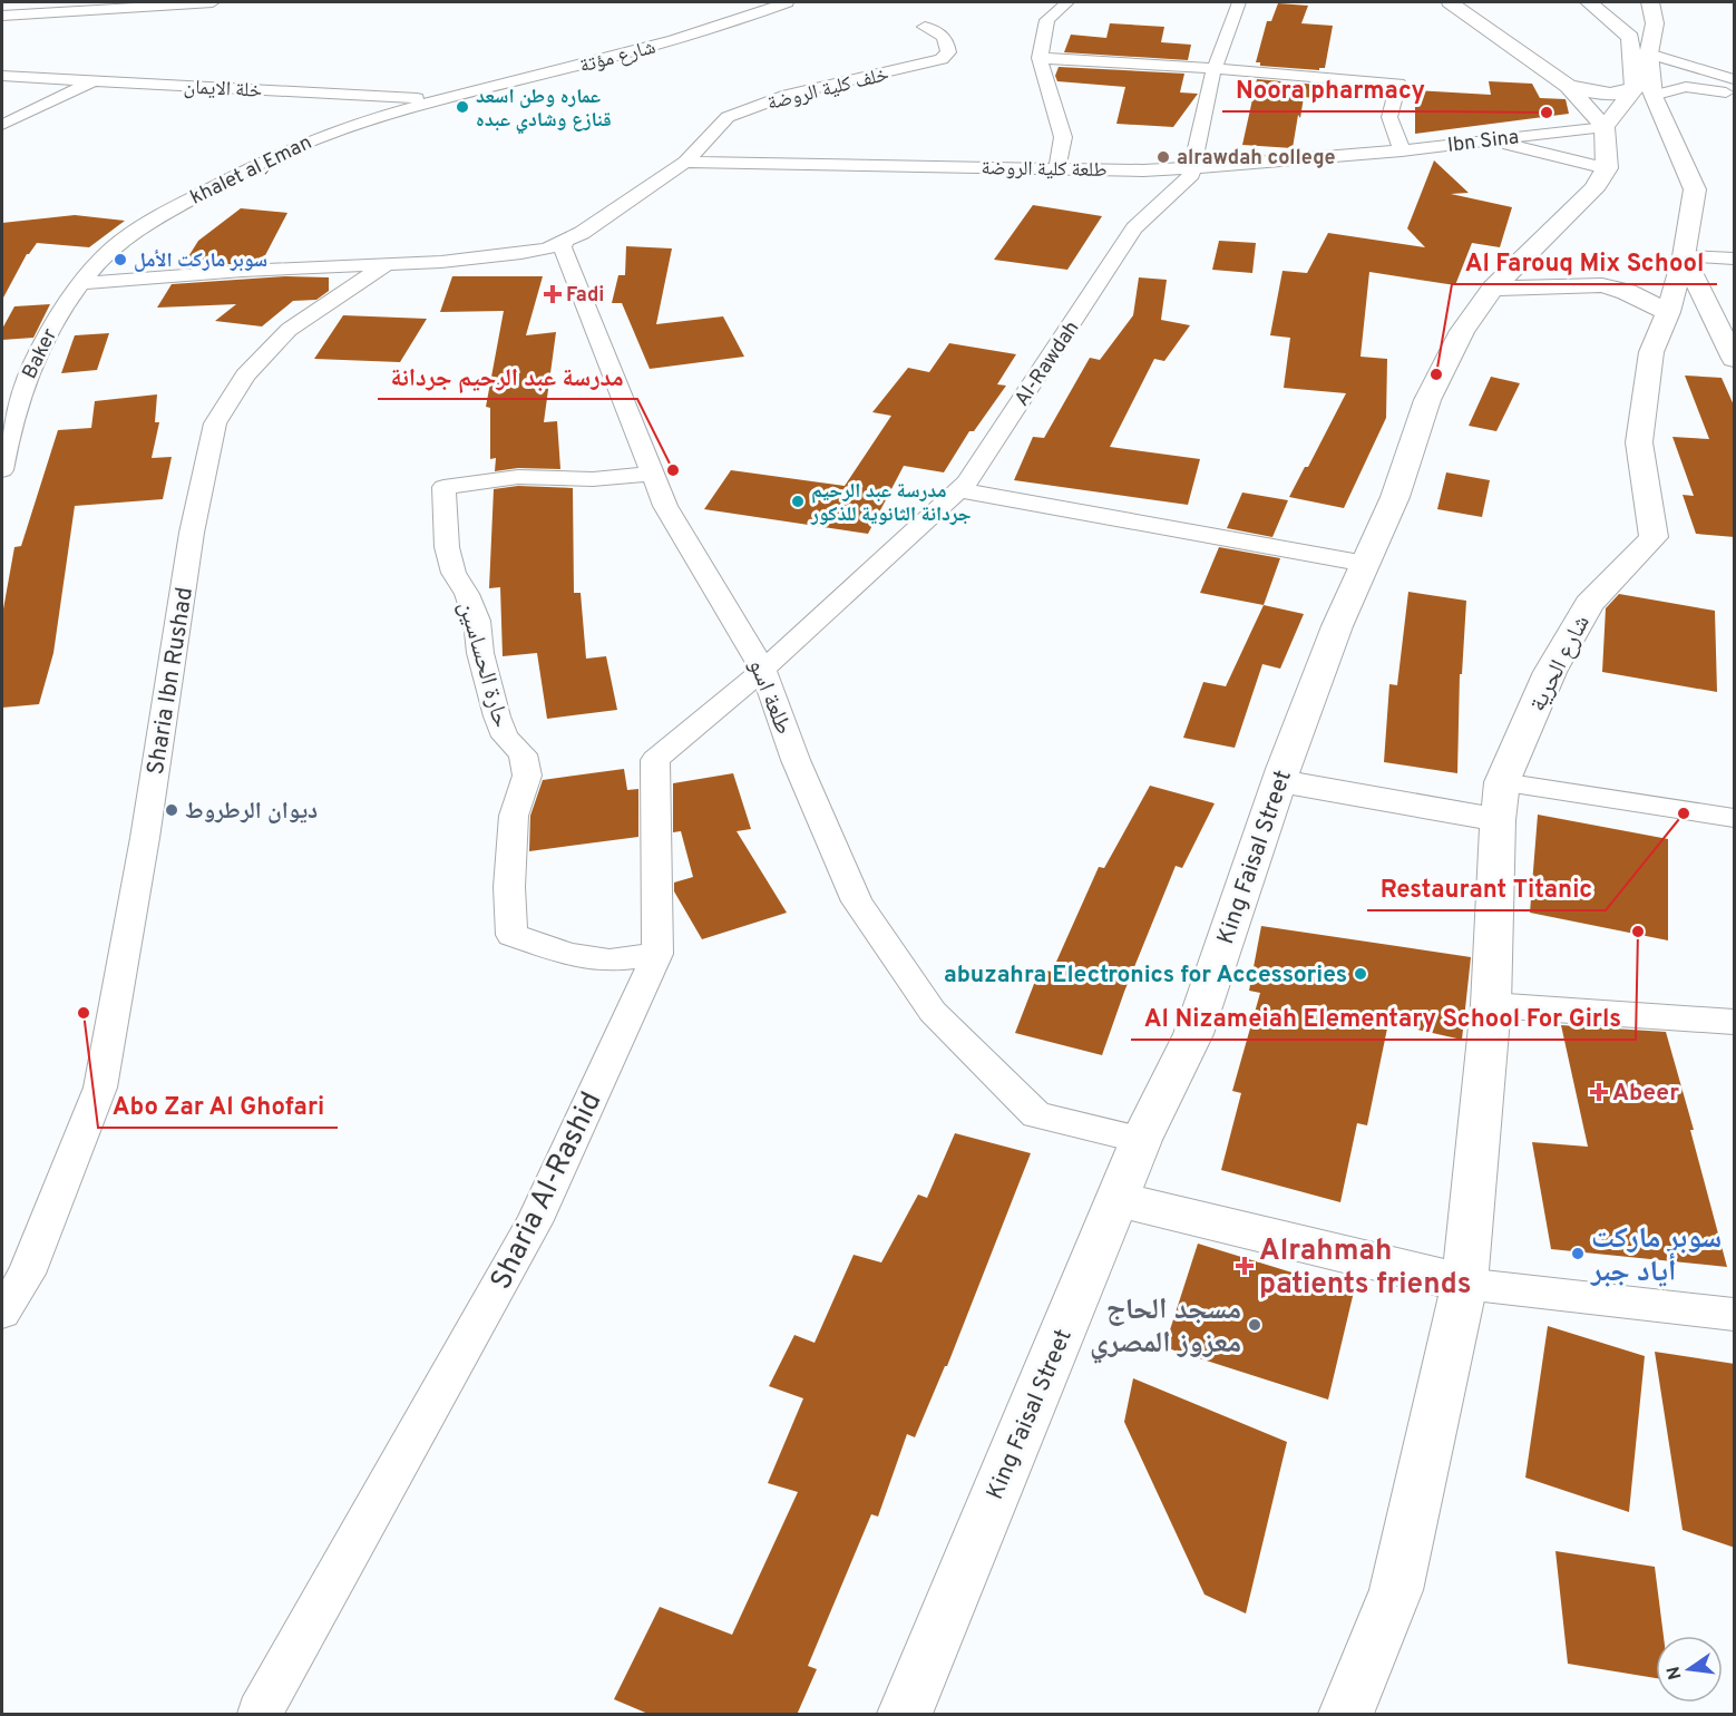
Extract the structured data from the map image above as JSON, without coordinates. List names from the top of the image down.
{
  "streets": {
    "main road": ["شارع الحرية", "King Faisal Street"],
    "street": [
      "شارع مؤتة",
      "خلة الايمان",
      "خلف كلية الروضة",
      "Ibn Sina",
      "طلعة كلية الروضة",
      "khalet al ِEman",
      "Baker",
      "Al-Rawdah",
      "حارة الحساسين",
      "Sharia Ibn Rushad",
      "طلعة اسو",
      "Sharia Al-Rashid"
    ]
  },
  "crossings": [
    ["شارع مؤتة", "خلة الايمان"],
    ["شارع مؤتة", "khalet al ِEman"],
    ["خلة الايمان", "khalet al ِEman"],
    ["خلف كلية الروضة", "طلعة كلية الروضة"],
    ["Ibn Sina", "طلعة كلية الروضة"],
    ["طلعة كلية الروضة", "Al-Rawdah"],
    ["khalet al ِEman", "Baker"],
    ["Al-Rawdah", "طلعة اسو"],
    ["Al-Rawdah", "Sharia Al-Rashid"],
    ["حارة الحساسين", "طلعة اسو"],
    ["حارة الحساسين", "Sharia Al-Rashid"],
    ["طلعة اسو", "King Faisal Street"],
    ["طلعة اسو", "Sharia Al-Rashid"]
  ],
  "places": {
    "other": [
      "عماره وطن اسعد قنازع وشادي عبده",
      "Noora pharmacy",
      "alrawdah college",
      "سوبر ماركت الأمل",
      "Al Farouq Mix School",
      "مدرسة عبد الرحيم جردانة",
      "مدرسة عبد الرحيم جردانة الثانوية للذكور",
      "ديوان الرطروط",
      "Restaurant Titanic",
      "Al Nizameiah Elementary School For Girls",
      "abuzahra Electronics for Accessories",
      "Abo Zar Al Ghofari",
      "سوبر ماركت أياد جبر",
      "مسجد الحاج معزوز المصري"
    ],
    "health": ["Fadi", "Abeer", "Alrahmah patients friends"]
  },
  "north": "left"
}
